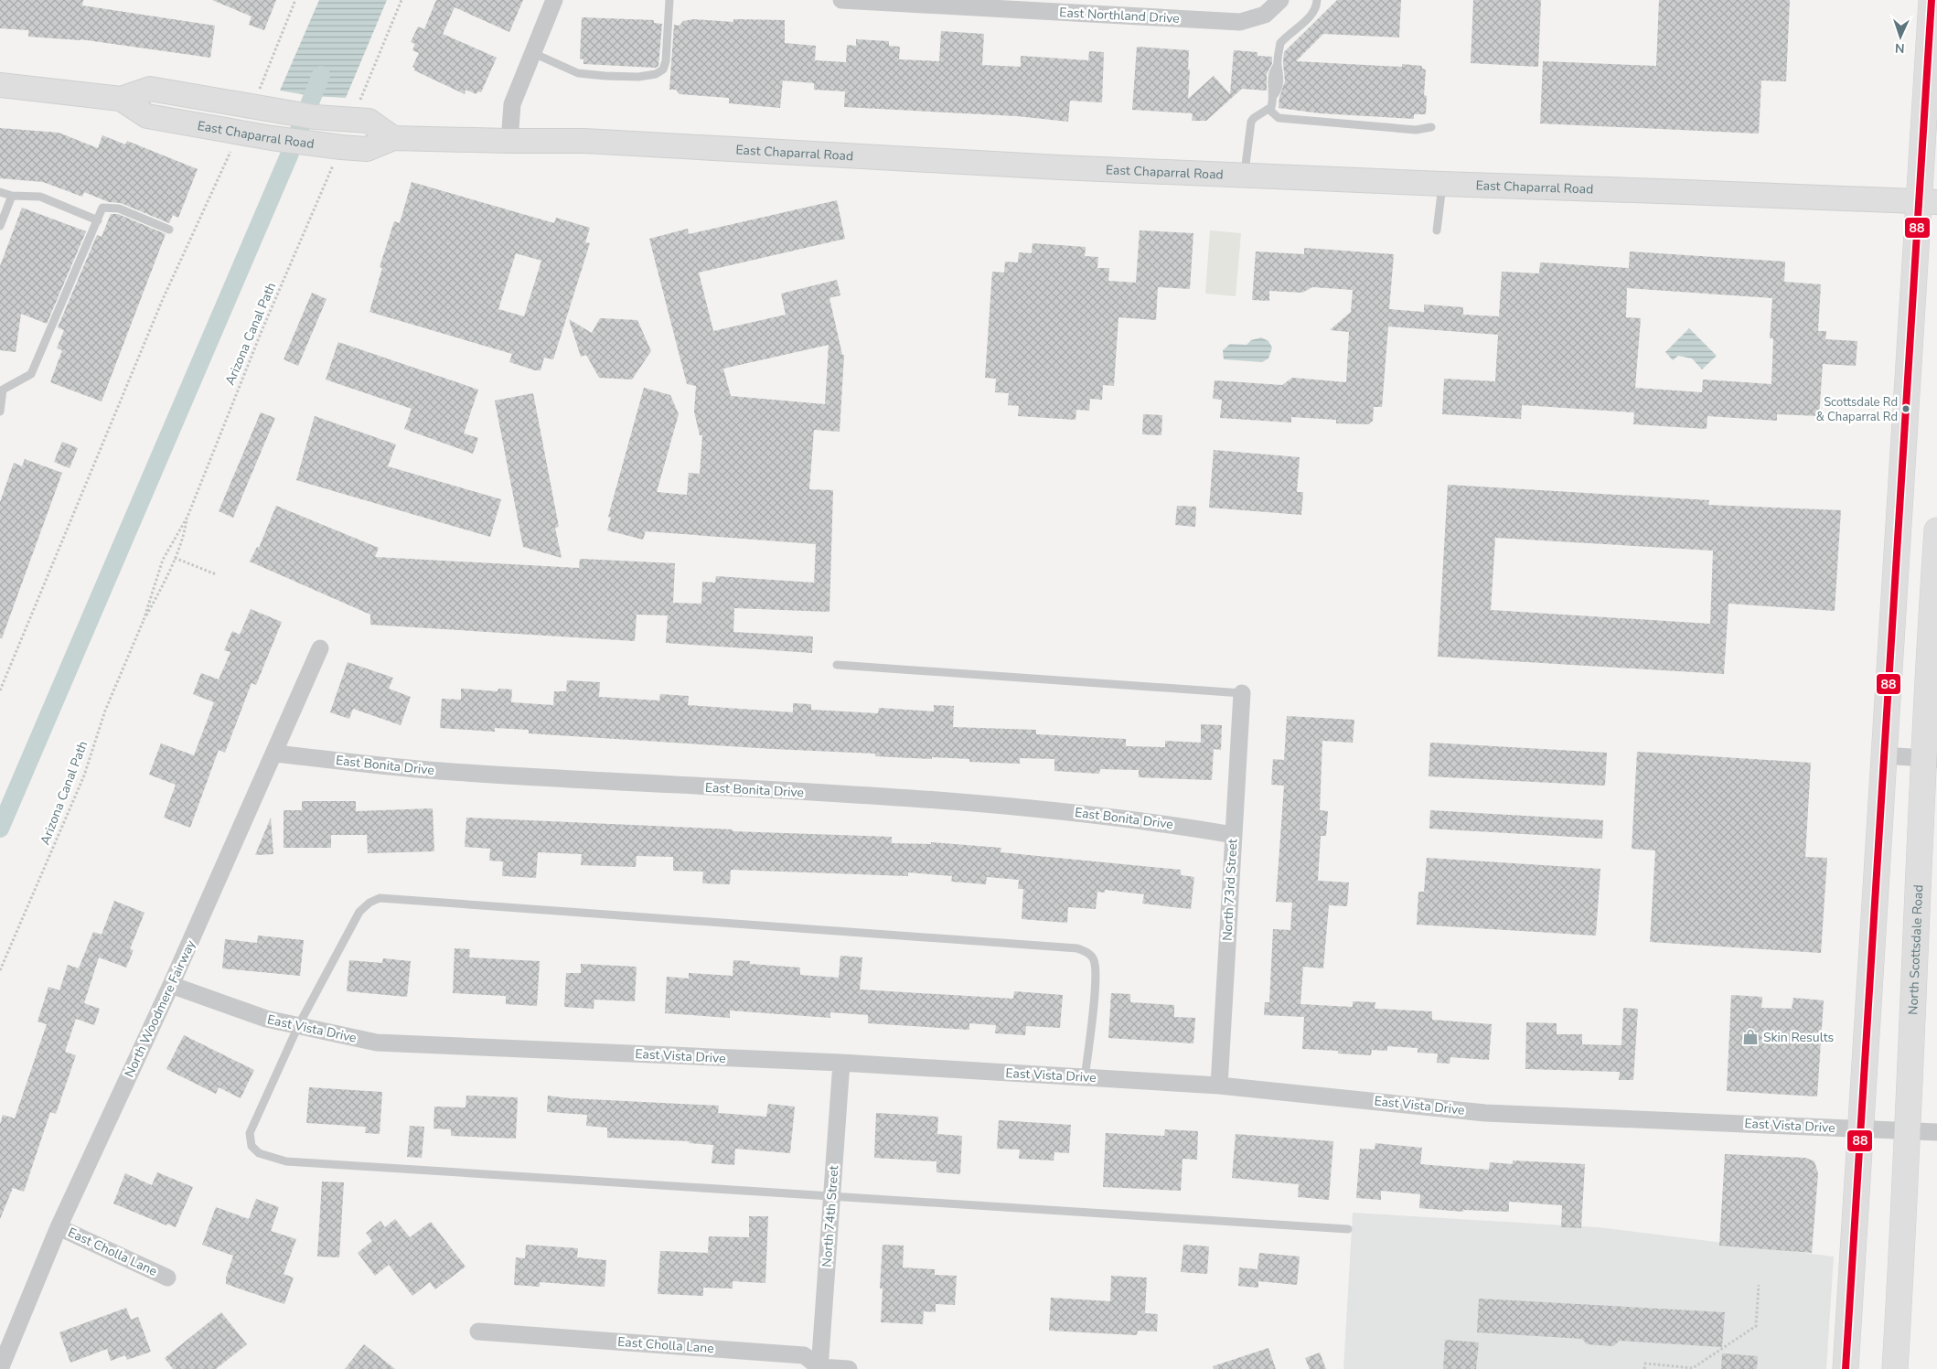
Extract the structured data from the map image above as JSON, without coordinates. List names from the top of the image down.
{
  "streets": {
    "main road": ["East Chaparral Road", "North Scottsdale Road"],
    "street": [
      "East Northland Drive",
      "East Bonita Drive",
      "North 73rd Street",
      "North Woodmere Fairway",
      "East Vista Drive",
      "North 74th Street",
      "East Cholla Lane"
    ],
    "path": ["Arizona Canal Path"]
  },
  "crossings": [
    ["East Chaparral Road", "Arizona Canal Path"],
    ["East Bonita Drive", "North 73rd Street"],
    ["East Bonita Drive", "North Woodmere Fairway"],
    ["North 73rd Street", "East Vista Drive"],
    ["North Scottsdale Road", "East Vista Drive"],
    ["North Woodmere Fairway", "East Vista Drive"],
    ["North Woodmere Fairway", "East Cholla Lane"],
    ["East Vista Drive", "North 74th Street"],
    ["North 74th Street", "East Cholla Lane"]
  ],
  "places": {
    "other": ["Scottsdale Rd & Chaparral Rd"],
    "shop": ["Skin Results"]
  },
  "lines": ["transit line 88"],
  "north": "bottom"
}
